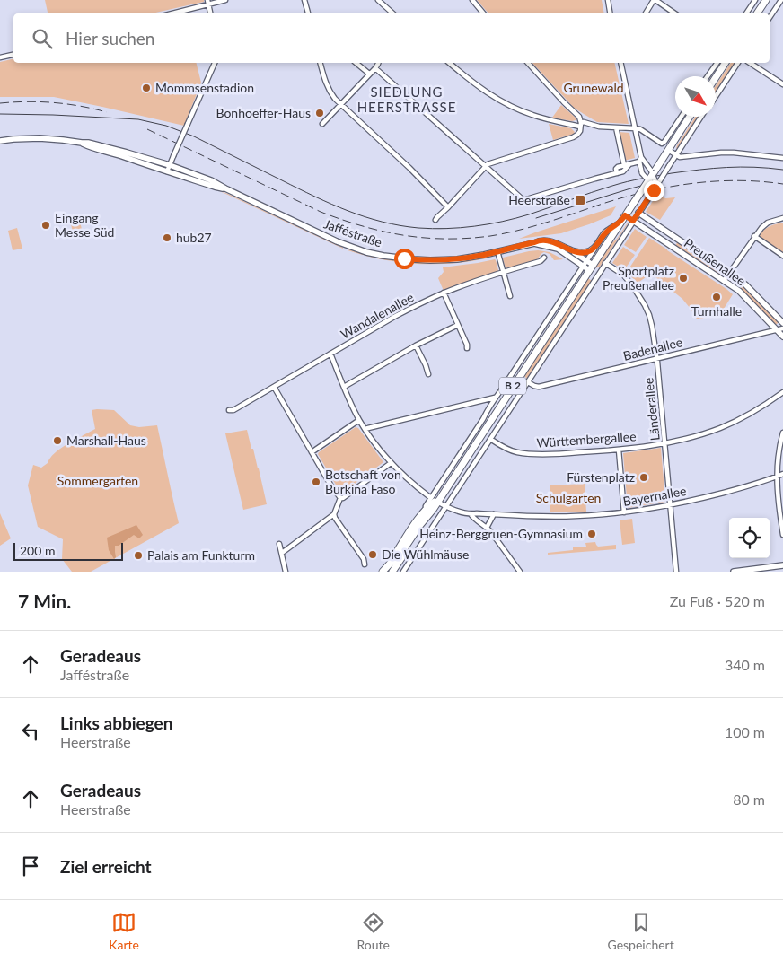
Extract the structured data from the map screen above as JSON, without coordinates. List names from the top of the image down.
{
  "streets": {
    "main road": ["Jafféstraße", "Preußenallee", "B 2"],
    "street": [
      "Wandalenallee",
      "Badenallee",
      "Länderallee",
      "Württembergallee",
      "Bayernallee"
    ]
  },
  "crossings": [
    ["Jafféstraße", "B 2"],
    ["Preußenallee", "Badenallee"],
    ["Preußenallee", "B 2"],
    ["Badenallee", "Länderallee"],
    ["Länderallee", "Württembergallee"],
    ["Länderallee", "Bayernallee"]
  ],
  "districts": ["SIEDLUNG HEERSTRASSE"],
  "parks": ["Grunewald", "Sommergarten", "Schulgarten"],
  "places": {
    "other": [
      "Mommsenstadion",
      "Bonhoeffer-Haus",
      "Eingang Messe Süd",
      "hub27",
      "Sportplatz Preußenallee",
      "Turnhalle",
      "Marshall-Haus",
      "Fürstenplatz",
      "Botschaft von Burkina Faso",
      "Heinz-Berggruen-Gymnasium",
      "Die Wühlmäuse",
      "Palais am Funkturm"
    ],
    "transit": ["Heerstraße"]
  },
  "scale_bar": "200 m",
  "north": "bottom right",
  "page": {
    "search": "Hier suchen",
    "scale": "200 m",
    "heading": ["7 Min.", "Zu Fuß · 520 m"],
    "list": [
      ["Geradeaus", "Jafféstraße", "340 m"],
      ["Links abbiegen", "Heerstraße", "100 m"],
      ["Geradeaus", "Heerstraße", "80 m"],
      "Ziel erreicht"
    ],
    "nav": ["Karte", "Route", "Gespeichert"]
  }
}
